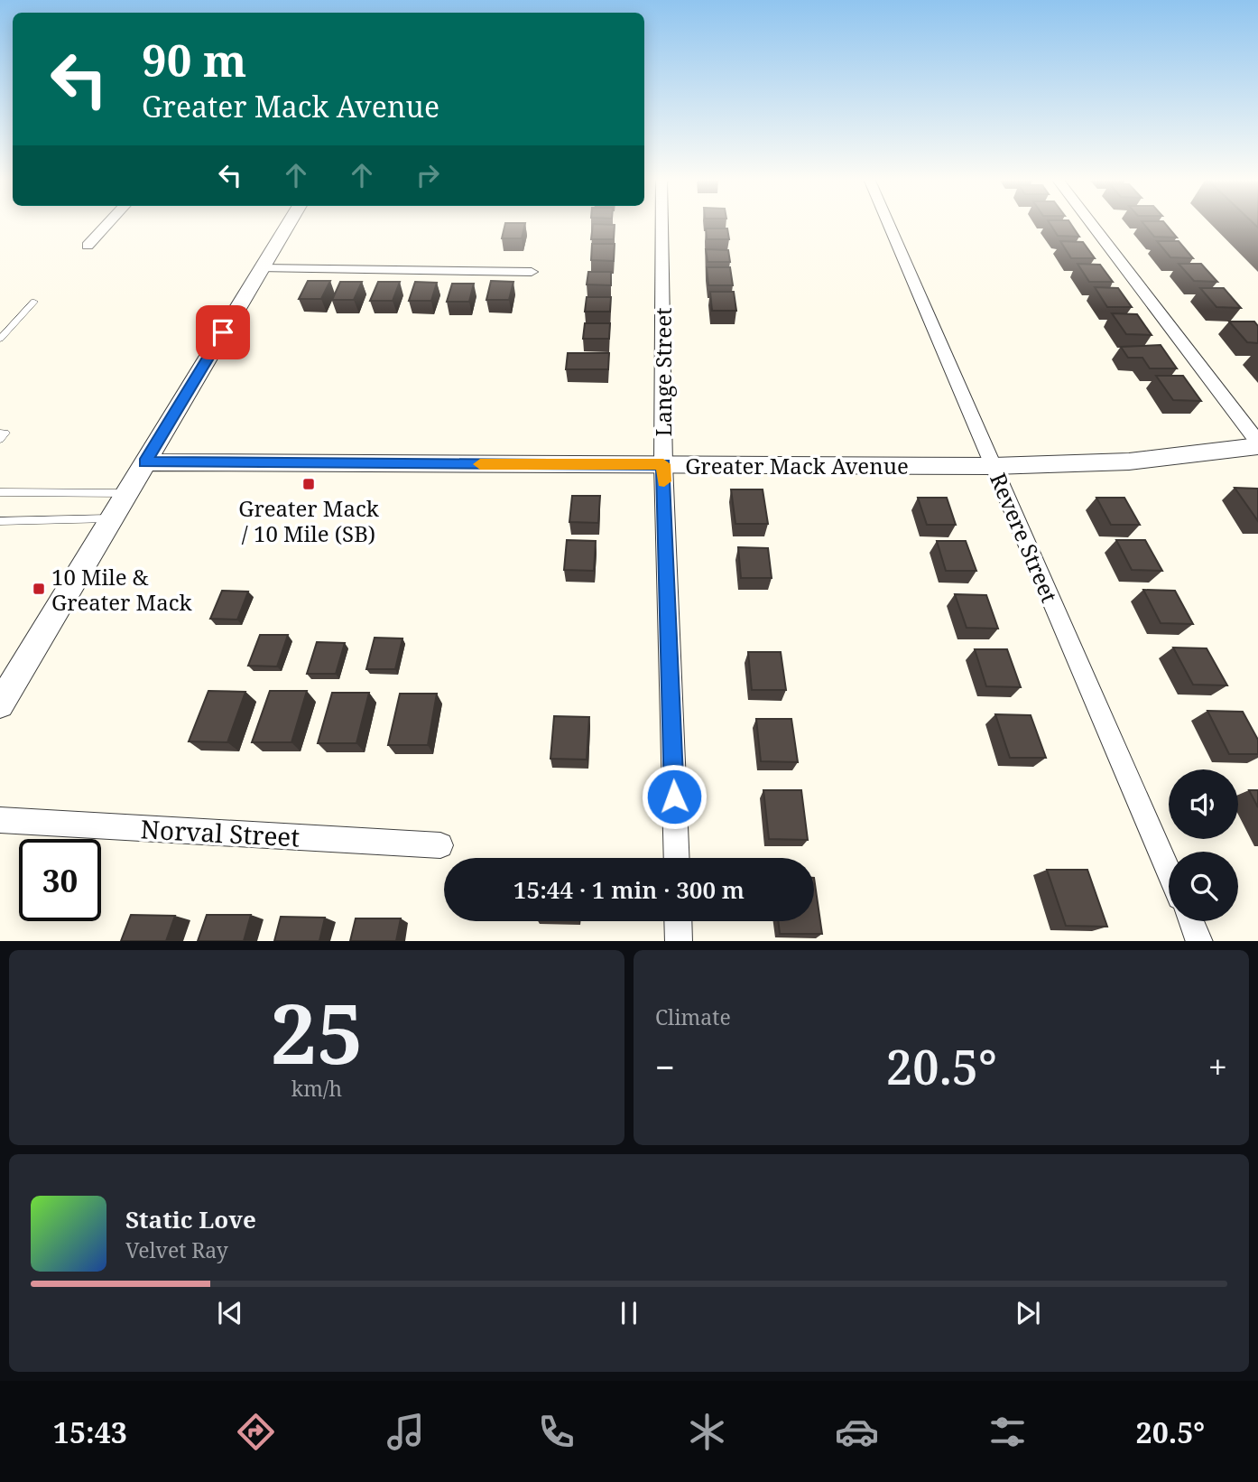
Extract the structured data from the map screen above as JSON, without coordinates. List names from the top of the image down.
{
  "streets": {
    "street": [
      "Lange Street",
      "Greater Mack Avenue",
      "Revere Street",
      "Norval Street"
    ]
  },
  "crossings": [
    ["Lange Street", "Greater Mack Avenue"],
    ["Greater Mack Avenue", "Revere Street"]
  ],
  "places": {
    "transit": ["Greater Mack / 10 Mile (SB)", "10 Mile & Greater Mack"]
  },
  "page": {
    "turn": ["90 m", "Greater Mack Avenue"],
    "limit": "30",
    "trip": "15:44 · 1 min · 300 m",
    "tile": [
      ["25", "km/h"],
      "Climate"
    ],
    "heat": ["−", "20.5°", "+"],
    "song": ["Static Love", "Velvet Ray"],
    "tabs": ["15:43", "20.5°"]
  }
}
